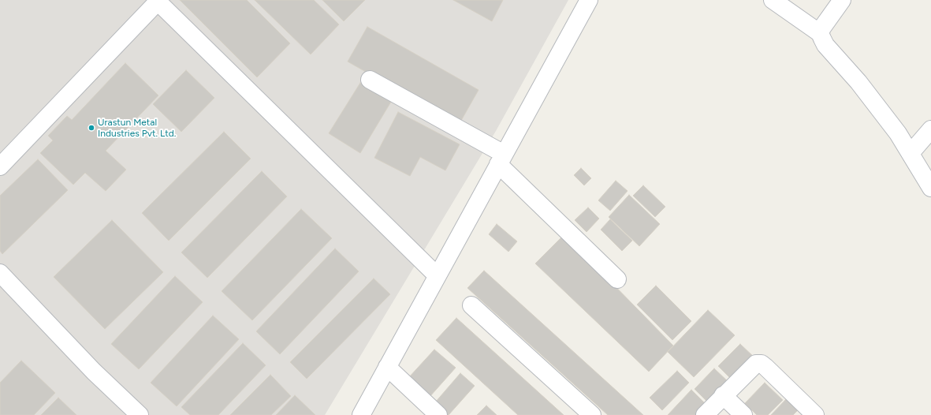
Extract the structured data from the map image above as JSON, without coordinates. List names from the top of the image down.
{
  "places": ["Urastun Metal Industries Pvt. Ltd."]
}
